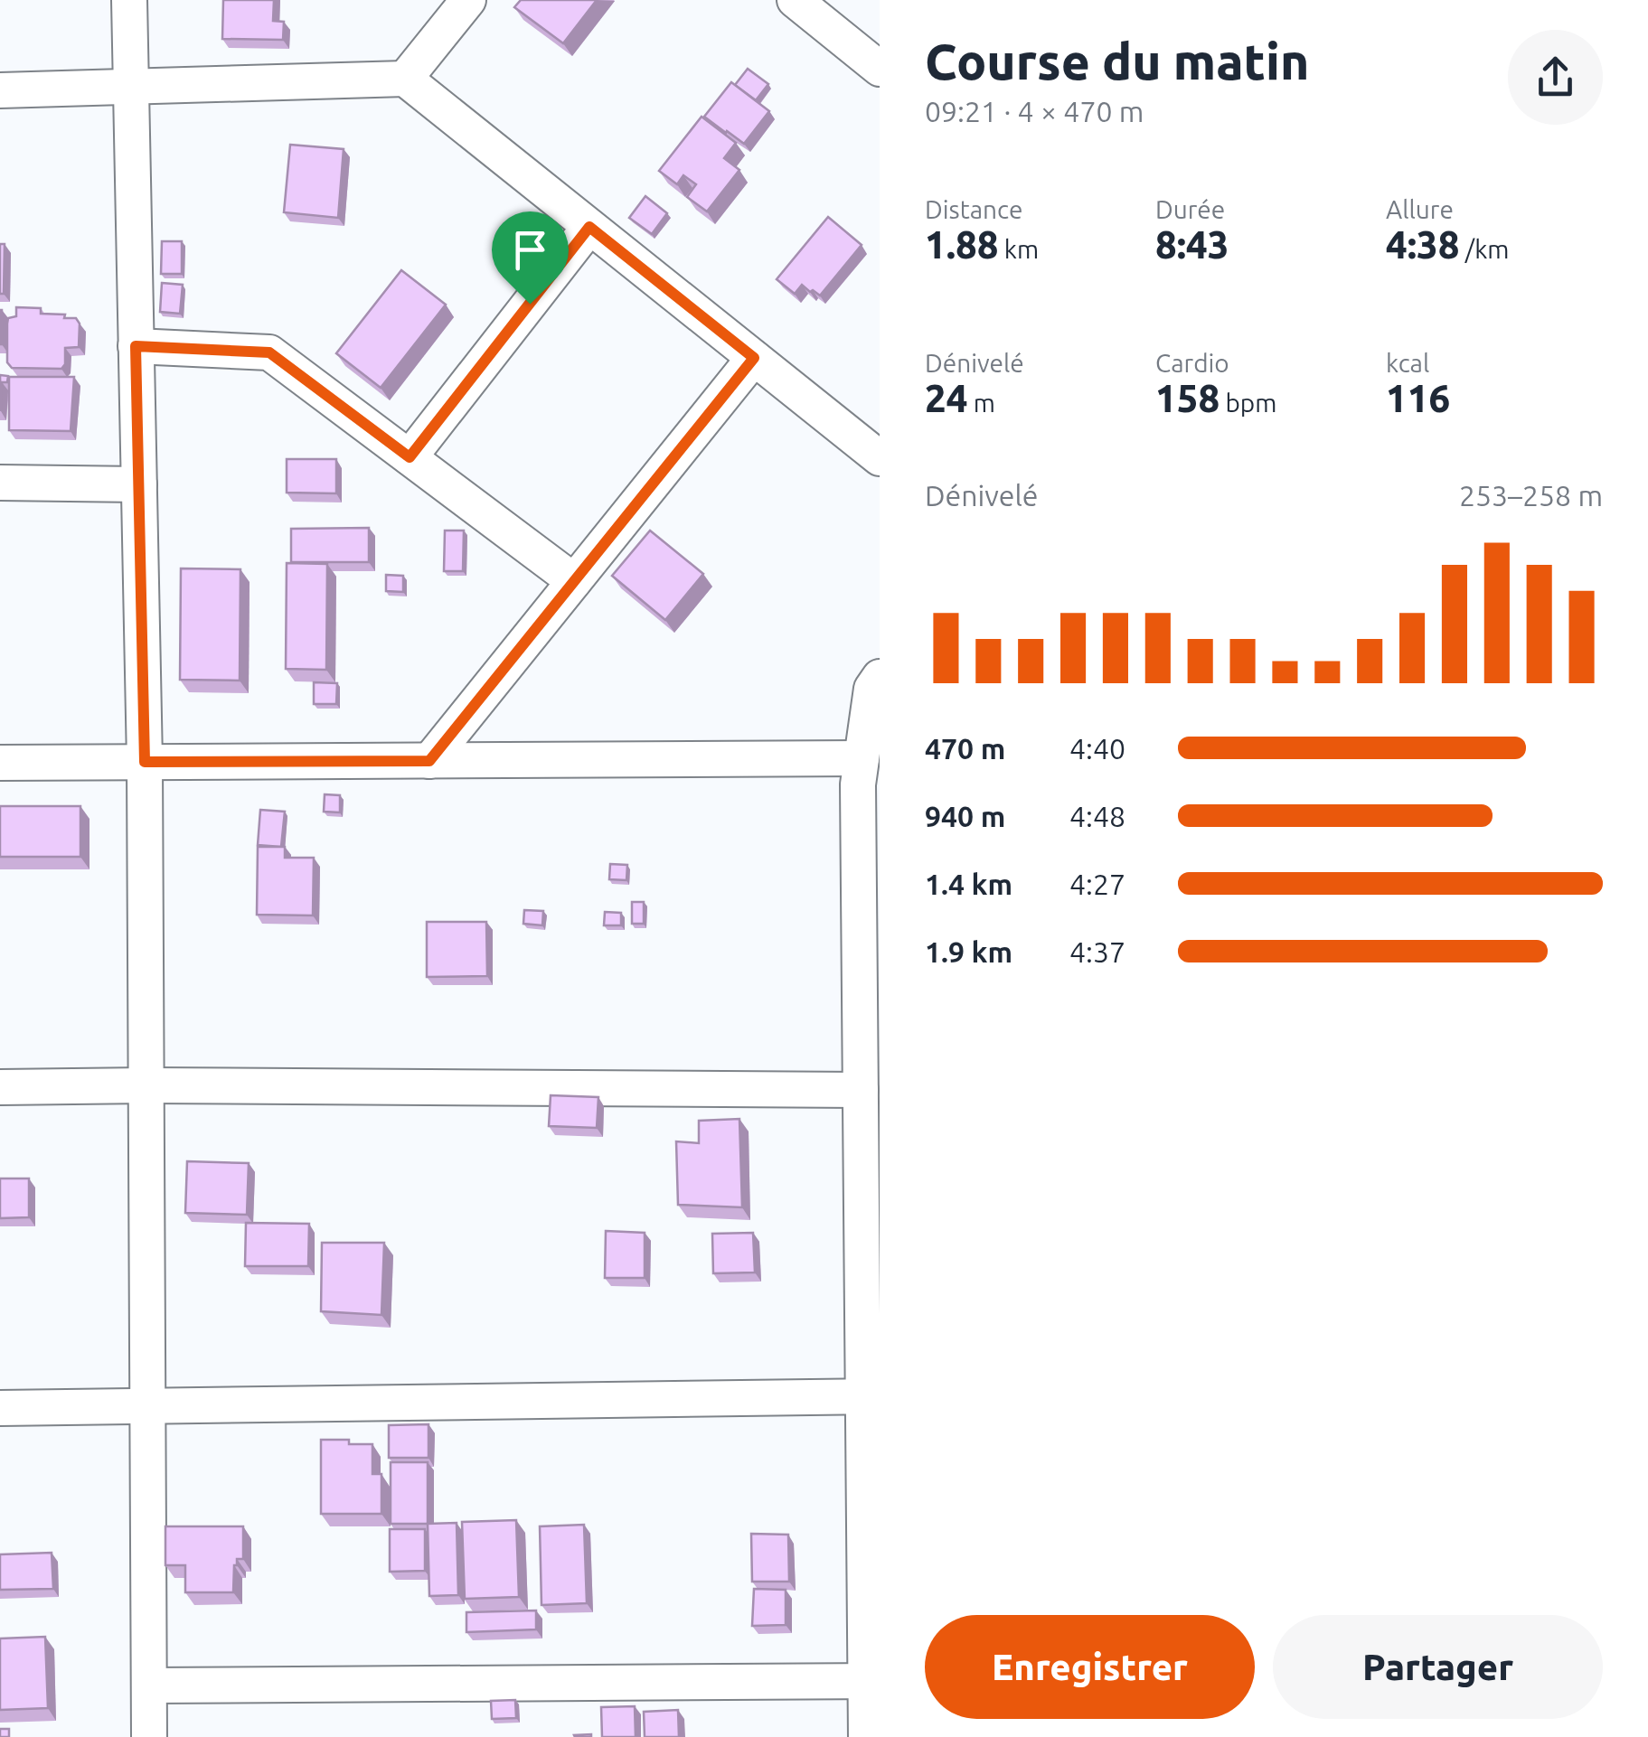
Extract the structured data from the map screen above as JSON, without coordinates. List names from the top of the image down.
{
  "page": {
    "heading": ["Course du matin", "09:21 · 4 × 470 m"],
    "stats": [
      ["Distance", "1.88 km"],
      ["Durée", "8:43"],
      ["Allure", "4:38 /km"],
      ["Dénivelé", "24 m"],
      ["Cardio", "158 bpm"],
      ["kcal", "116"]
    ],
    "chart": ["Dénivelé", "253–258 m"],
    "list": [
      {
        "name": "470 m",
        "note": "4:40"
      },
      {
        "name": "940 m",
        "note": "4:48"
      },
      {
        "name": "1.4 km",
        "note": "4:27"
      },
      {
        "name": "1.9 km",
        "note": "4:37"
      }
    ],
    "buttons": ["Enregistrer", "Partager"]
  }
}
